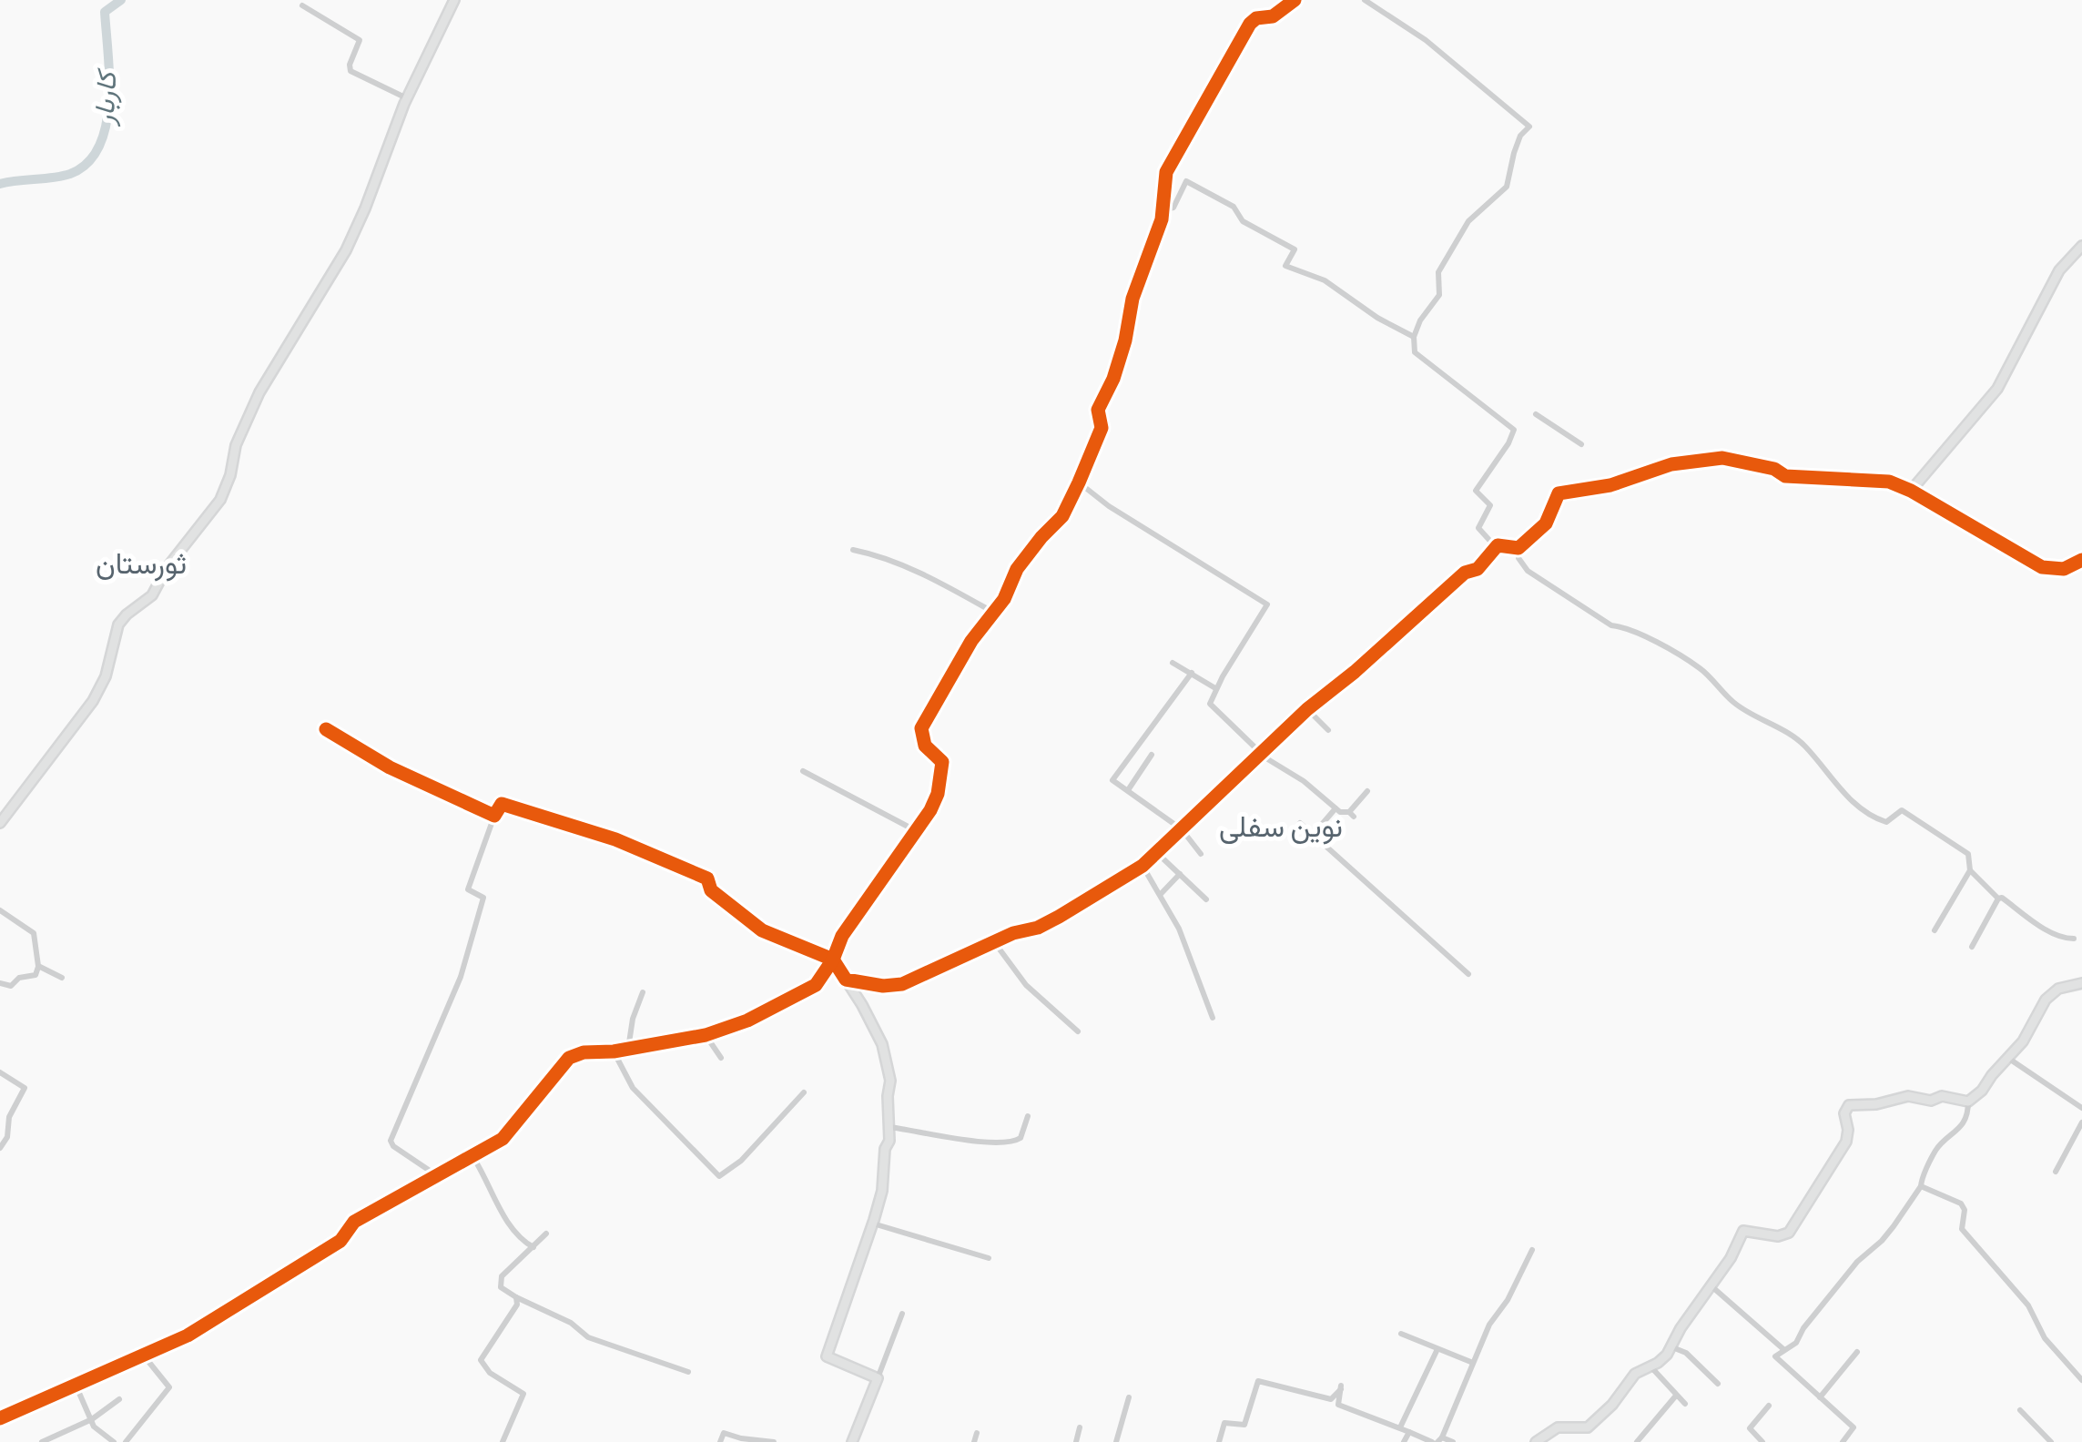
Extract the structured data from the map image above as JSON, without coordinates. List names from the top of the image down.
{
  "districts": ["ثورستان", "نوین سفلى"],
  "water": ["کاربار"]
}
